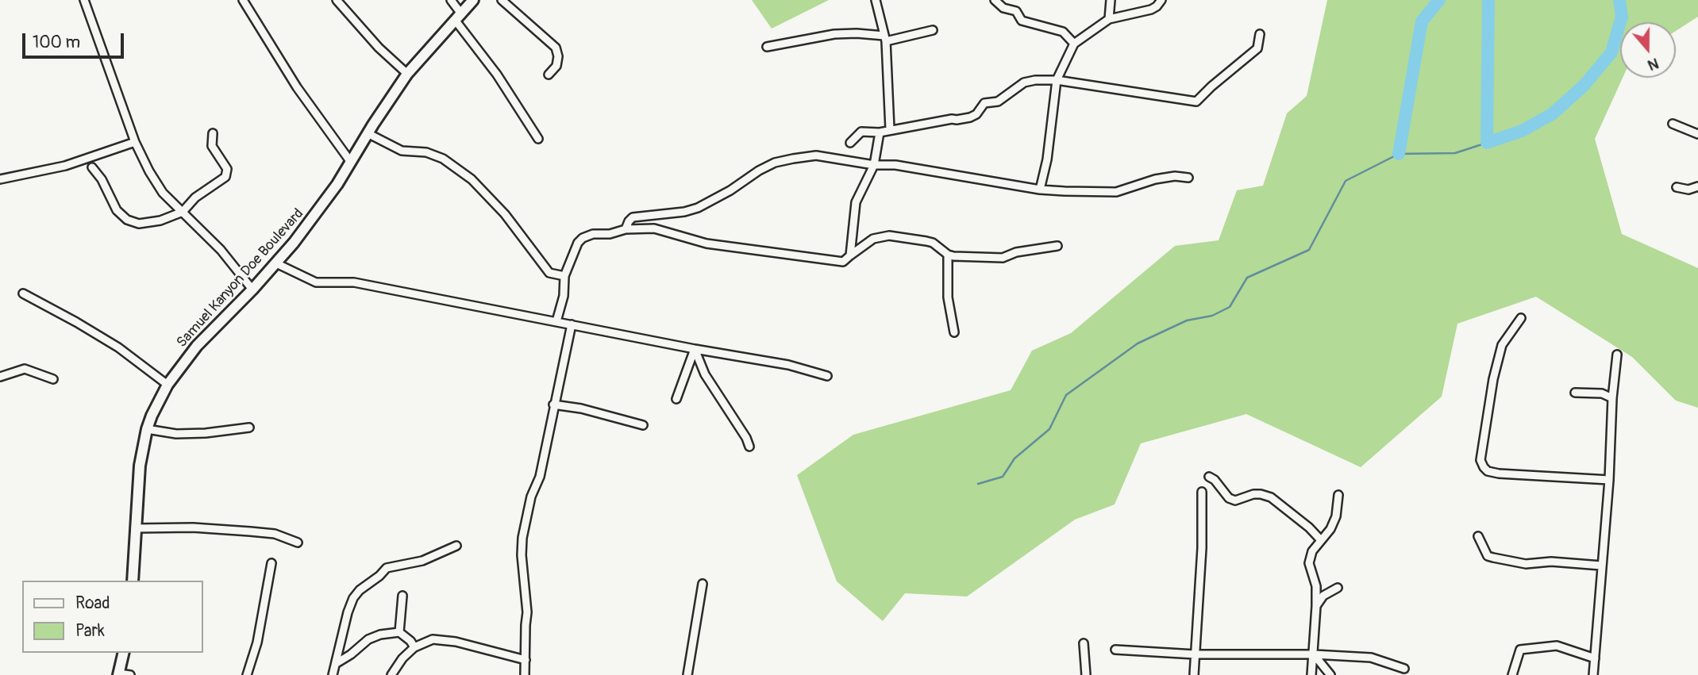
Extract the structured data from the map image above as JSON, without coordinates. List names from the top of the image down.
{
  "streets": {
    "street": ["Samuel Kanyon Doe Boulevard"]
  },
  "legend": ["Road", "Park"],
  "scale_bar": "100 m",
  "north": "bottom"
}
